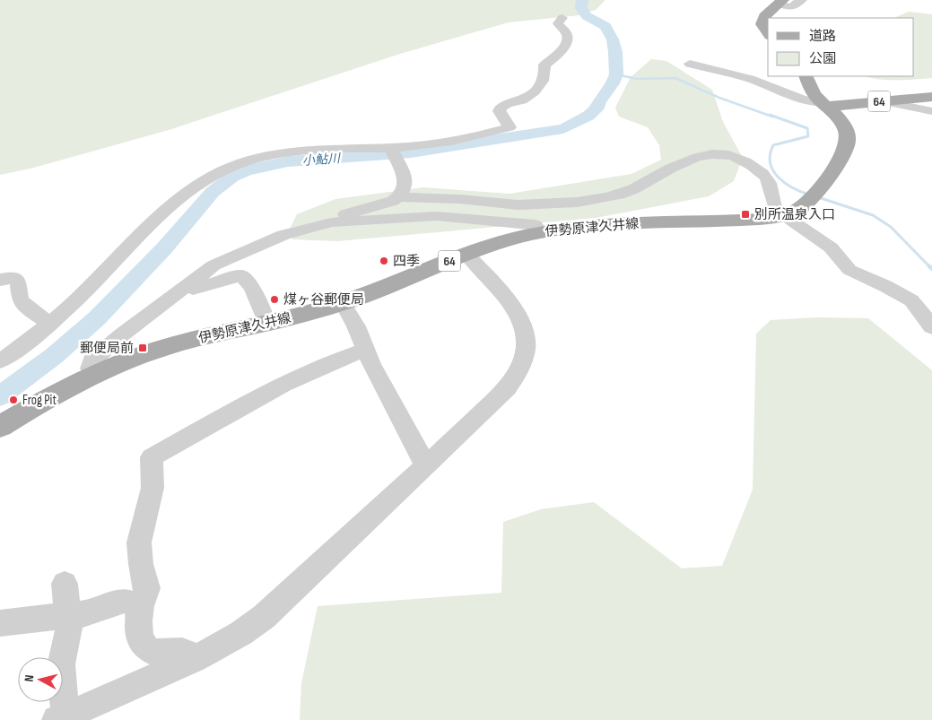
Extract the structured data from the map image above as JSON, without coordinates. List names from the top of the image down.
{
  "streets": {
    "main road": ["64", "伊勢原津久井線"]
  },
  "crossings": [
    ["64", "伊勢原津久井線"]
  ],
  "water": ["小鮎川"],
  "places": {
    "transit": ["別所温泉入口", "郵便局前"],
    "other": ["四季", "煤ヶ谷郵便局", "Frog Pit"]
  },
  "legend": ["道路", "公園"],
  "north": "left"
}
